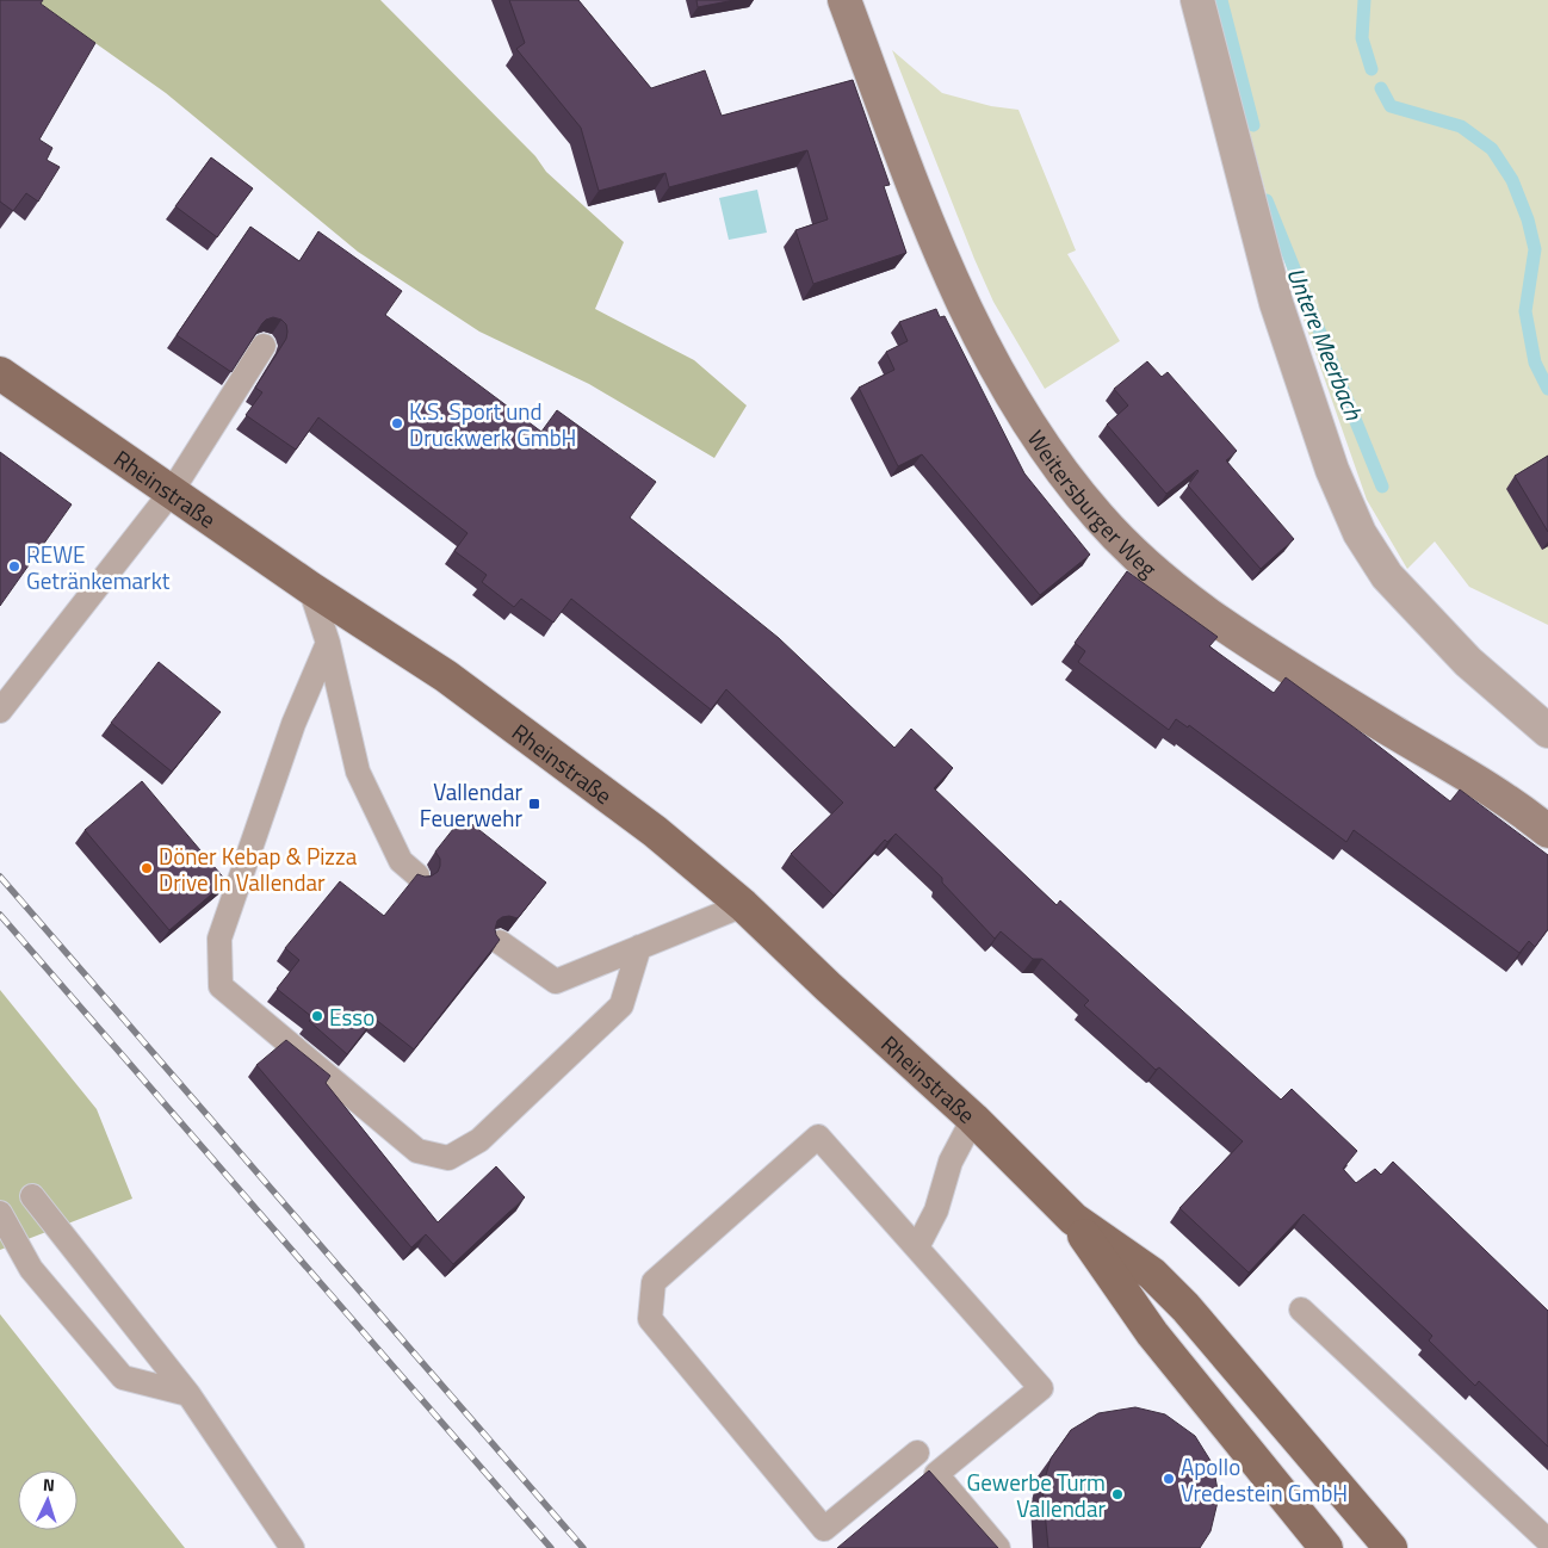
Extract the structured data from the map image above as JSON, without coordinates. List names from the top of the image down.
{
  "streets": {
    "main road": ["Rheinstraße"],
    "street": ["Weitersburger Weg"]
  },
  "water": ["Untere Meerbach"],
  "places": {
    "other": [
      "K.S. Sport und Druckwerk GmbH",
      "REWE Getränkemarkt",
      "Döner Kebap & Pizza Drive In Vallendar",
      "Esso",
      "Apollo Vredestein GmbH",
      "Gewerbe Turm Vallendar"
    ],
    "transit": ["Vallendar Feuerwehr"]
  },
  "north": "top"
}
